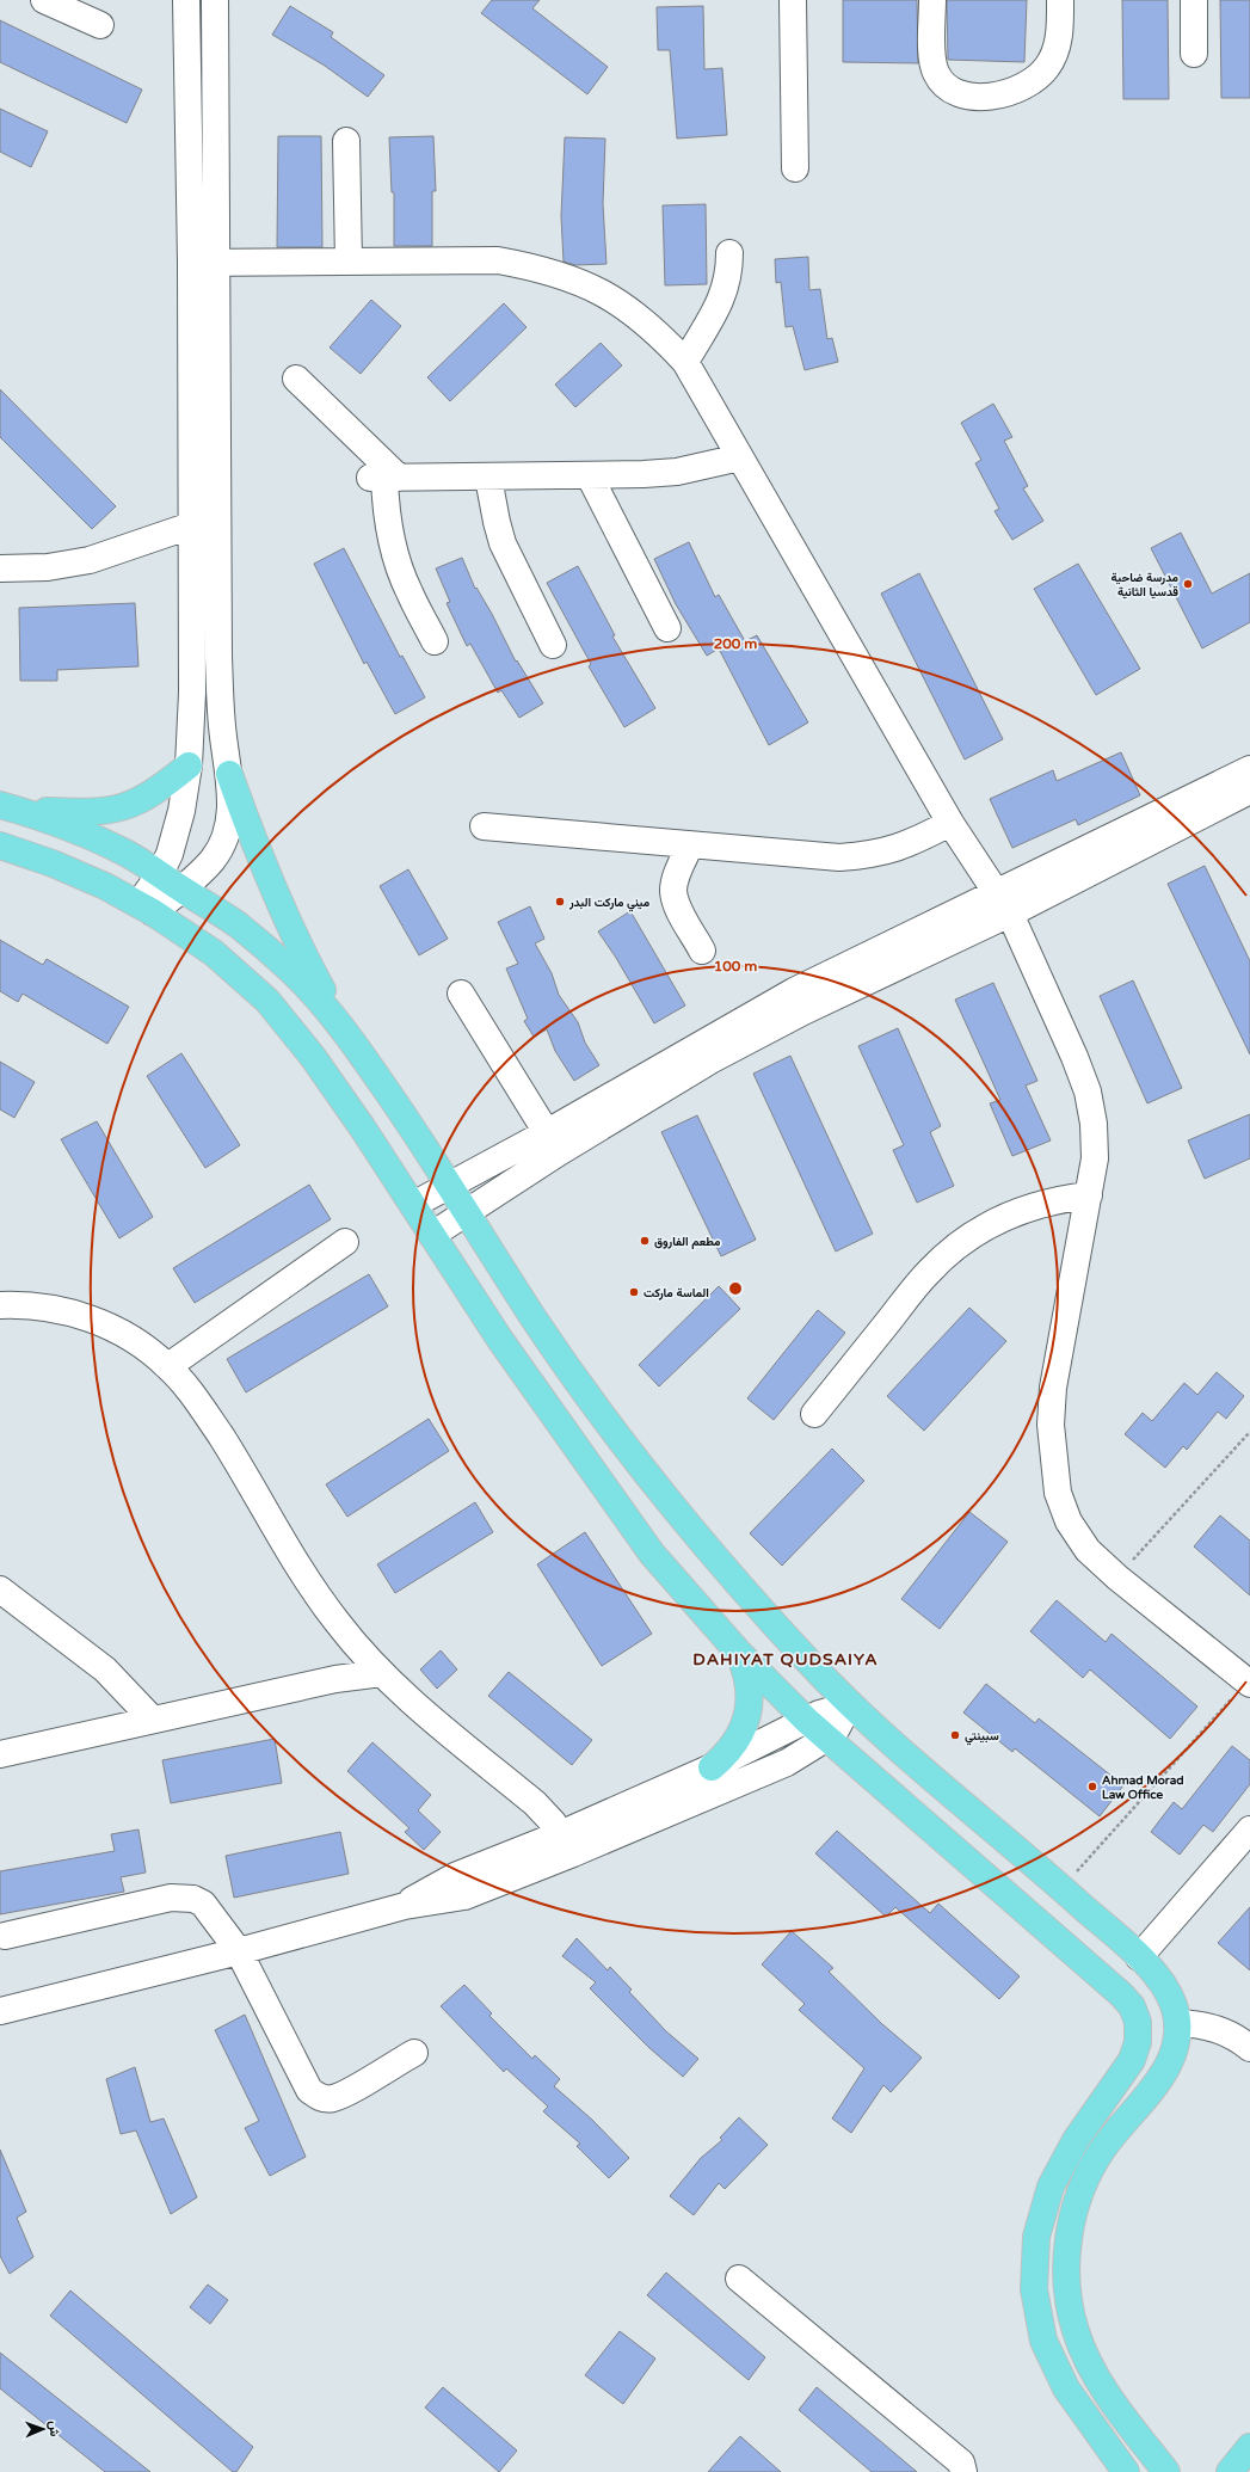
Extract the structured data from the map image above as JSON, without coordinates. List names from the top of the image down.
{
  "districts": ["DAHIYAT QUDSAIYA"],
  "places": [
    "مدرسة ضاحية قدسيا الثانية",
    "ميني ماركت البدر",
    "مطعم الفاروق",
    "الماسة ماركت",
    "سبينتي",
    "Ahmad Morad Law Office"
  ],
  "north": "right",
  "rings": ["200 m", "100 m"]
}
